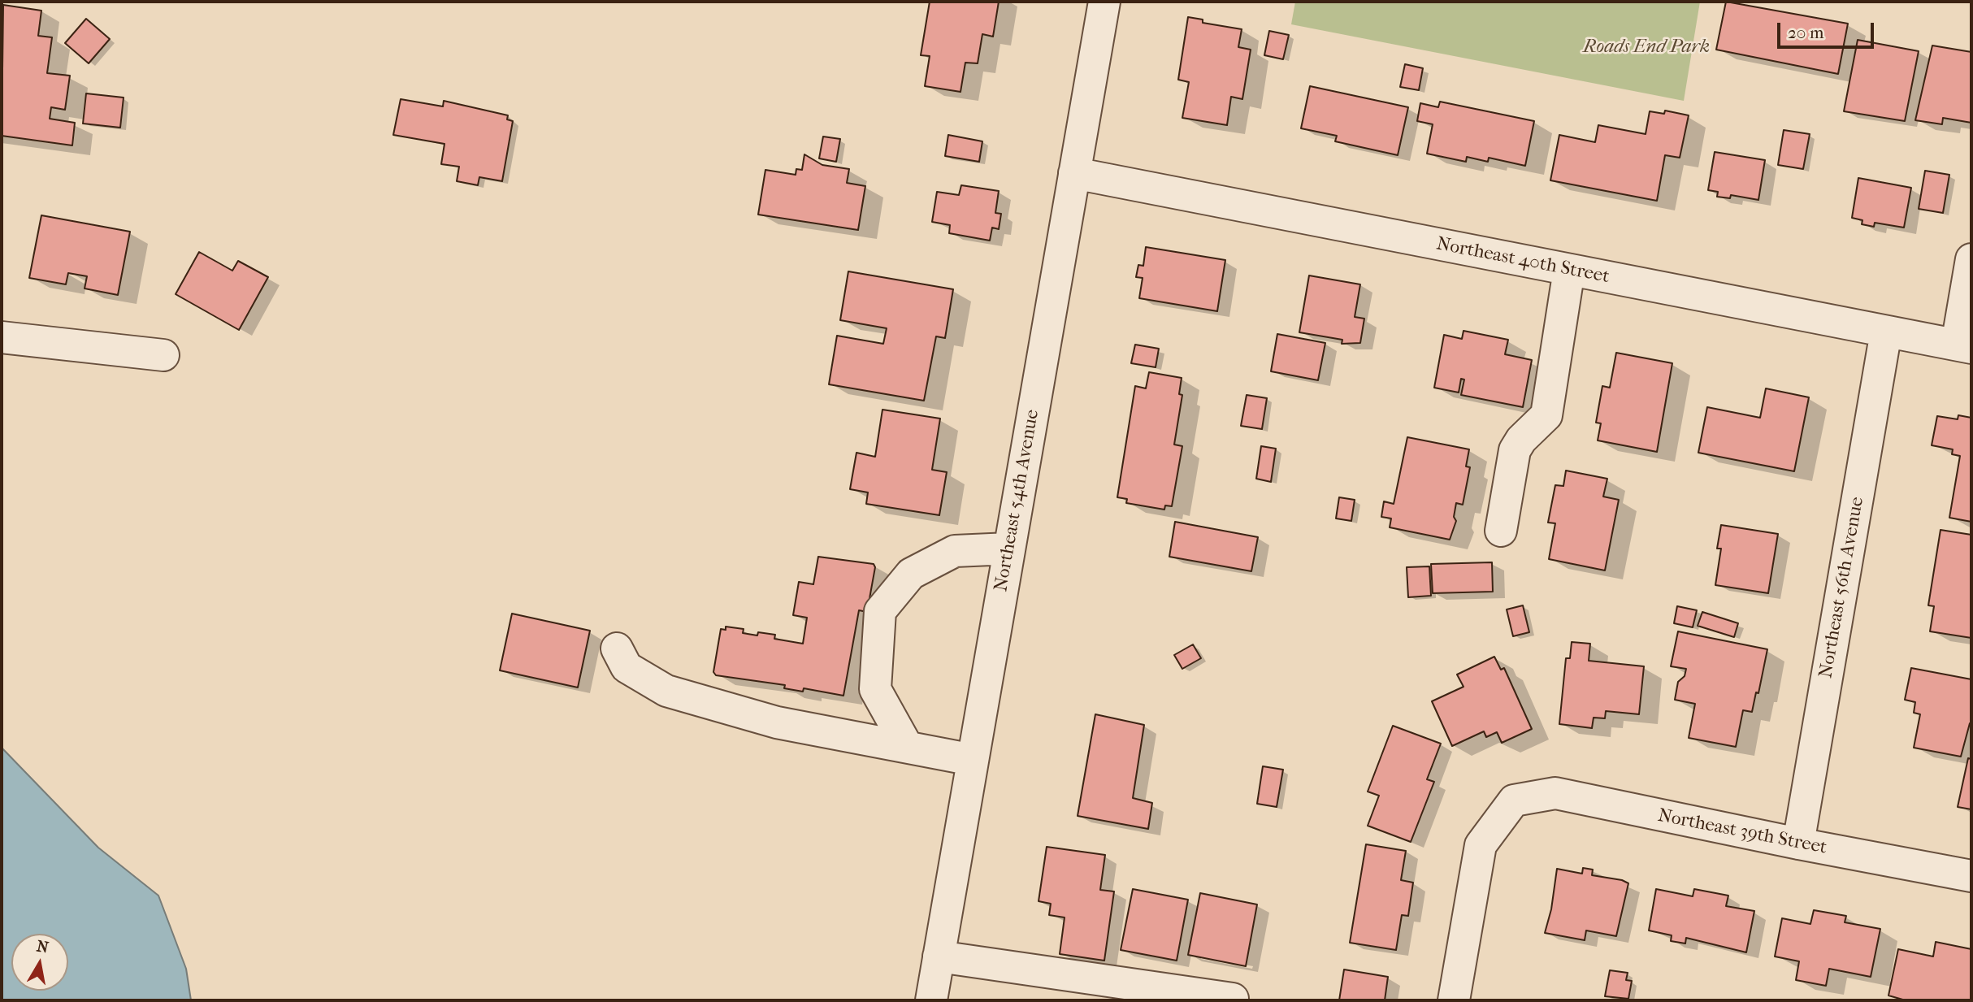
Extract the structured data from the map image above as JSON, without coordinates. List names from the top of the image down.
{
  "streets": {
    "street": [
      "Northeast 40th Street",
      "Northeast 54th Avenue",
      "Northeast 56th Avenue",
      "Northeast 39th Street"
    ]
  },
  "crossings": [
    ["Northeast 40th Street", "Northeast 54th Avenue"],
    ["Northeast 40th Street", "Northeast 56th Avenue"],
    ["Northeast 56th Avenue", "Northeast 39th Street"]
  ],
  "parks": ["Roads End Park"],
  "scale_bar": "20 m",
  "north": "top"
}
